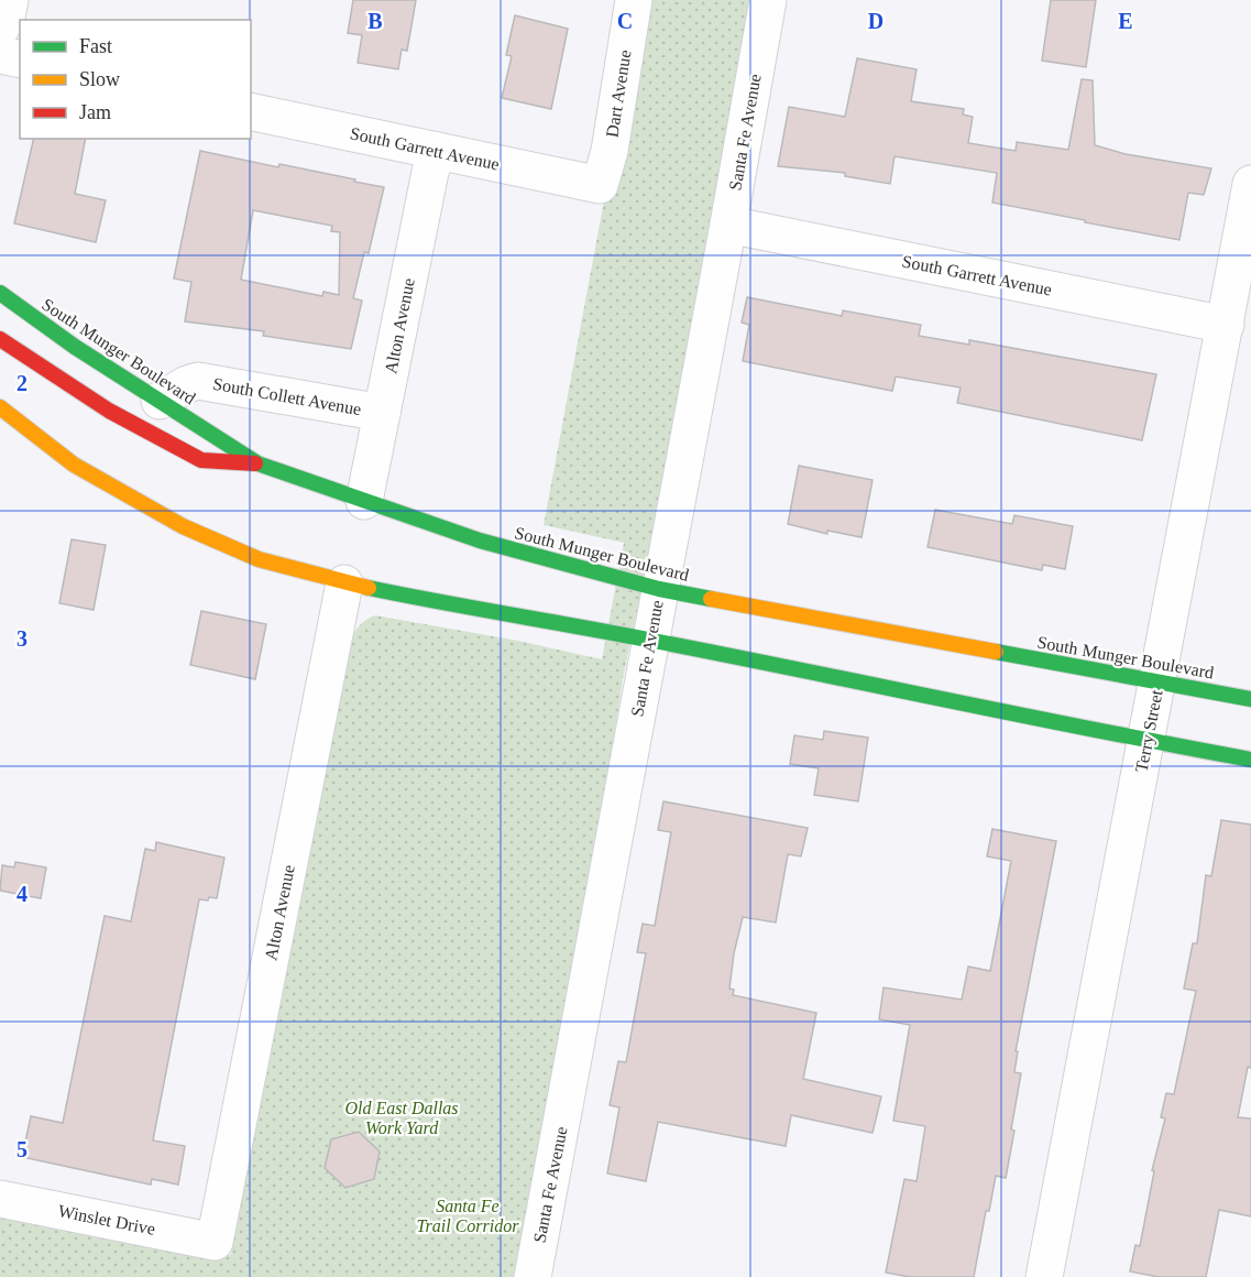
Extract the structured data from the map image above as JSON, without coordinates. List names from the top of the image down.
{
  "streets": {
    "main road": ["South Munger Boulevard"],
    "street": [
      "Dart Avenue",
      "Santa Fe Avenue",
      "South Garrett Avenue",
      "Alton Avenue",
      "South Collett Avenue",
      "Terry Street",
      "Winslet Drive"
    ]
  },
  "crossings": [
    ["Dart Avenue", "South Garrett Avenue"],
    ["Santa Fe Avenue", "South Garrett Avenue"],
    ["Santa Fe Avenue", "South Munger Boulevard"],
    ["South Garrett Avenue", "Alton Avenue"],
    ["South Garrett Avenue", "Terry Street"],
    ["Alton Avenue", "South Munger Boulevard"],
    ["Alton Avenue", "South Collett Avenue"],
    ["Alton Avenue", "Winslet Drive"],
    ["South Munger Boulevard", "South Collett Avenue"],
    ["South Munger Boulevard", "Terry Street"]
  ],
  "parks": ["Old East Dallas Work Yard", "Santa Fe Trail Corridor"],
  "legend": ["Fast", "Slow", "Jam"],
  "grid": {
    "columns": [
      "B",
      "C",
      "D",
      "E"
    ],
    "rows": [
      "2",
      "3",
      "4",
      "5"
    ]
  }
}
